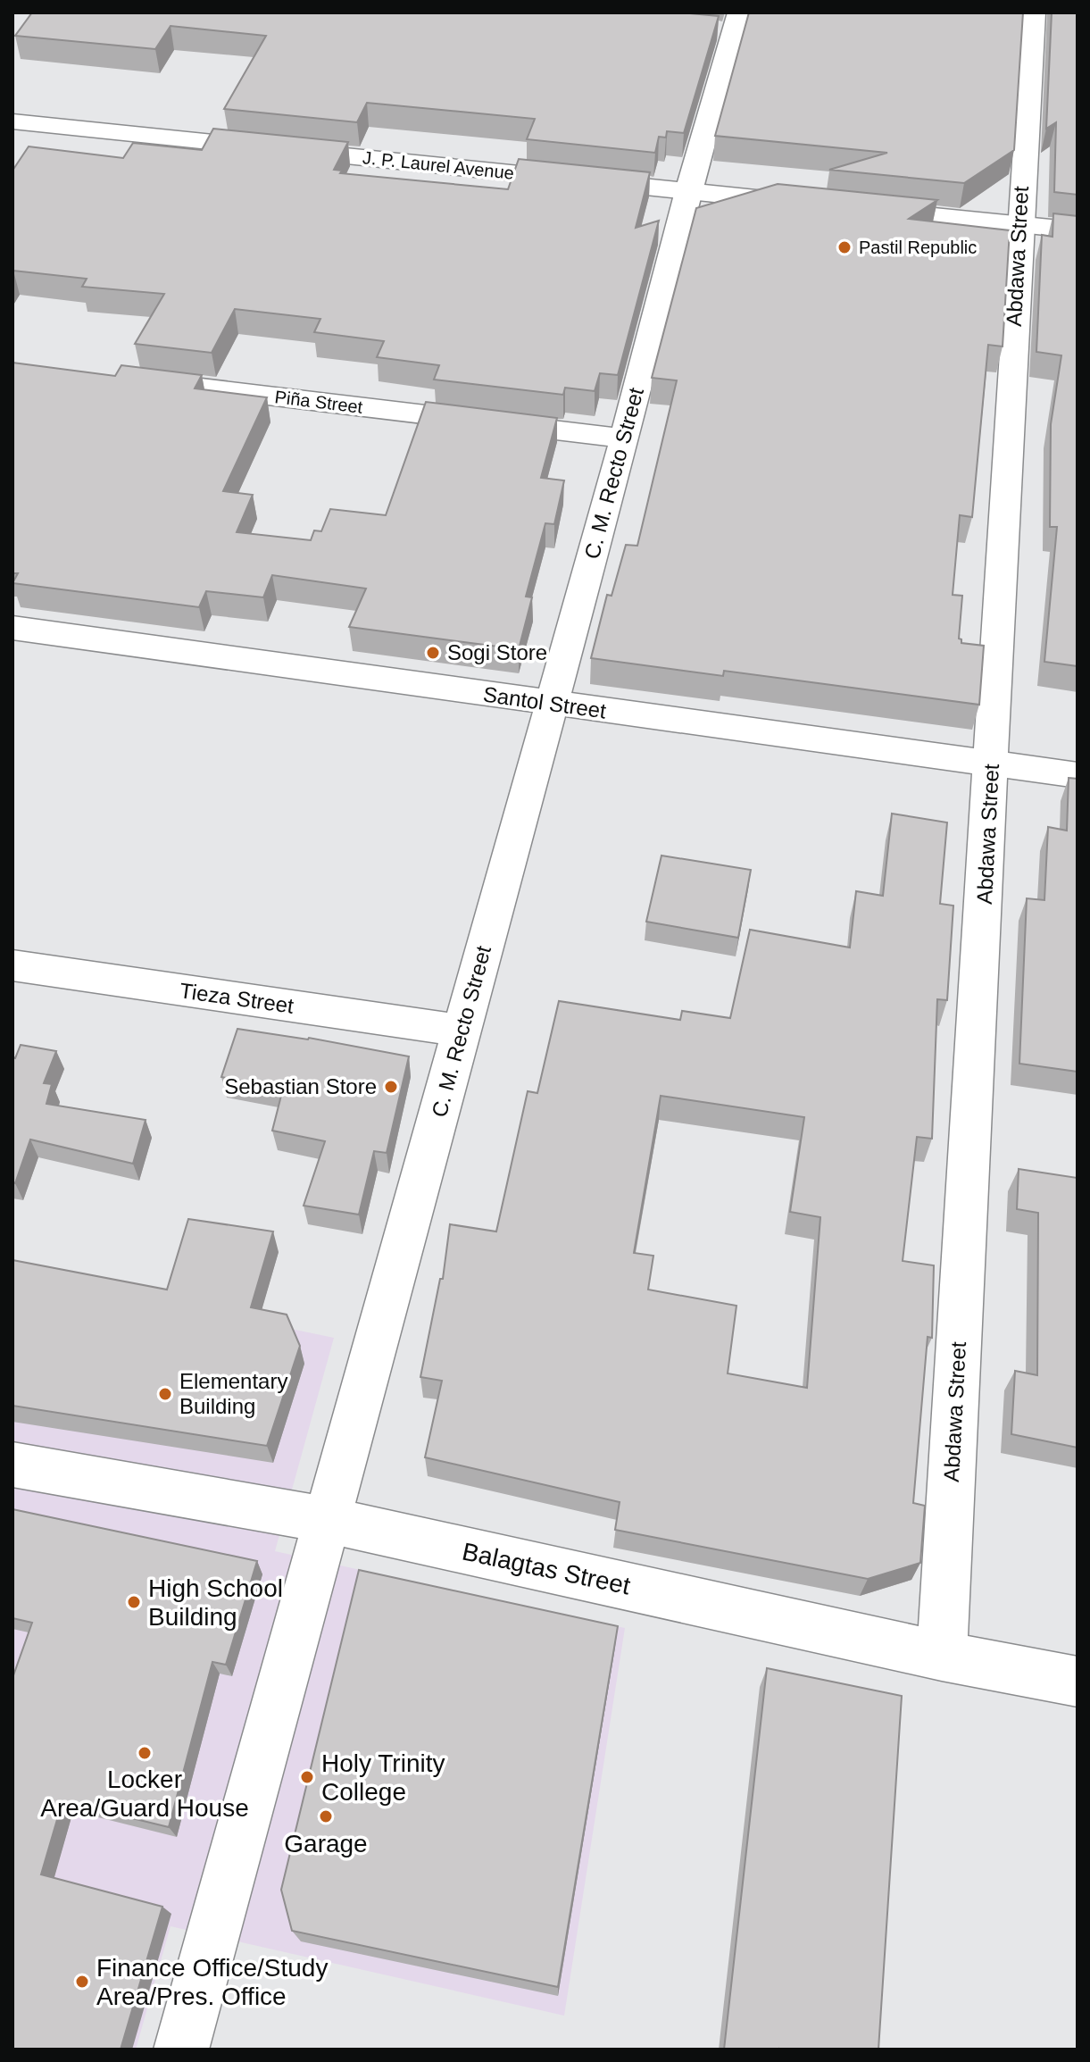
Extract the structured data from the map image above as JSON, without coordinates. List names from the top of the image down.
{
  "streets": {
    "street": [
      "J. P. Laurel Avenue",
      "Abdawa Street",
      "Piña Street",
      "C. M. Recto Street",
      "Santol Street",
      "Tieza Street",
      "Balagtas Street"
    ]
  },
  "crossings": [
    ["J. P. Laurel Avenue", "C. M. Recto Street"],
    ["Abdawa Street", "Santol Street"],
    ["Abdawa Street", "Balagtas Street"],
    ["Piña Street", "C. M. Recto Street"],
    ["C. M. Recto Street", "Santol Street"],
    ["C. M. Recto Street", "Tieza Street"],
    ["C. M. Recto Street", "Balagtas Street"]
  ],
  "places": [
    "Pastil Republic",
    "Sogi Store",
    "Sebastian Store",
    "Elementary Building",
    "High School Building",
    "Locker Area/Guard House",
    "Holy Trinity College",
    "Garage",
    "Finance Office/Study Area/Pres. Office"
  ]
}
